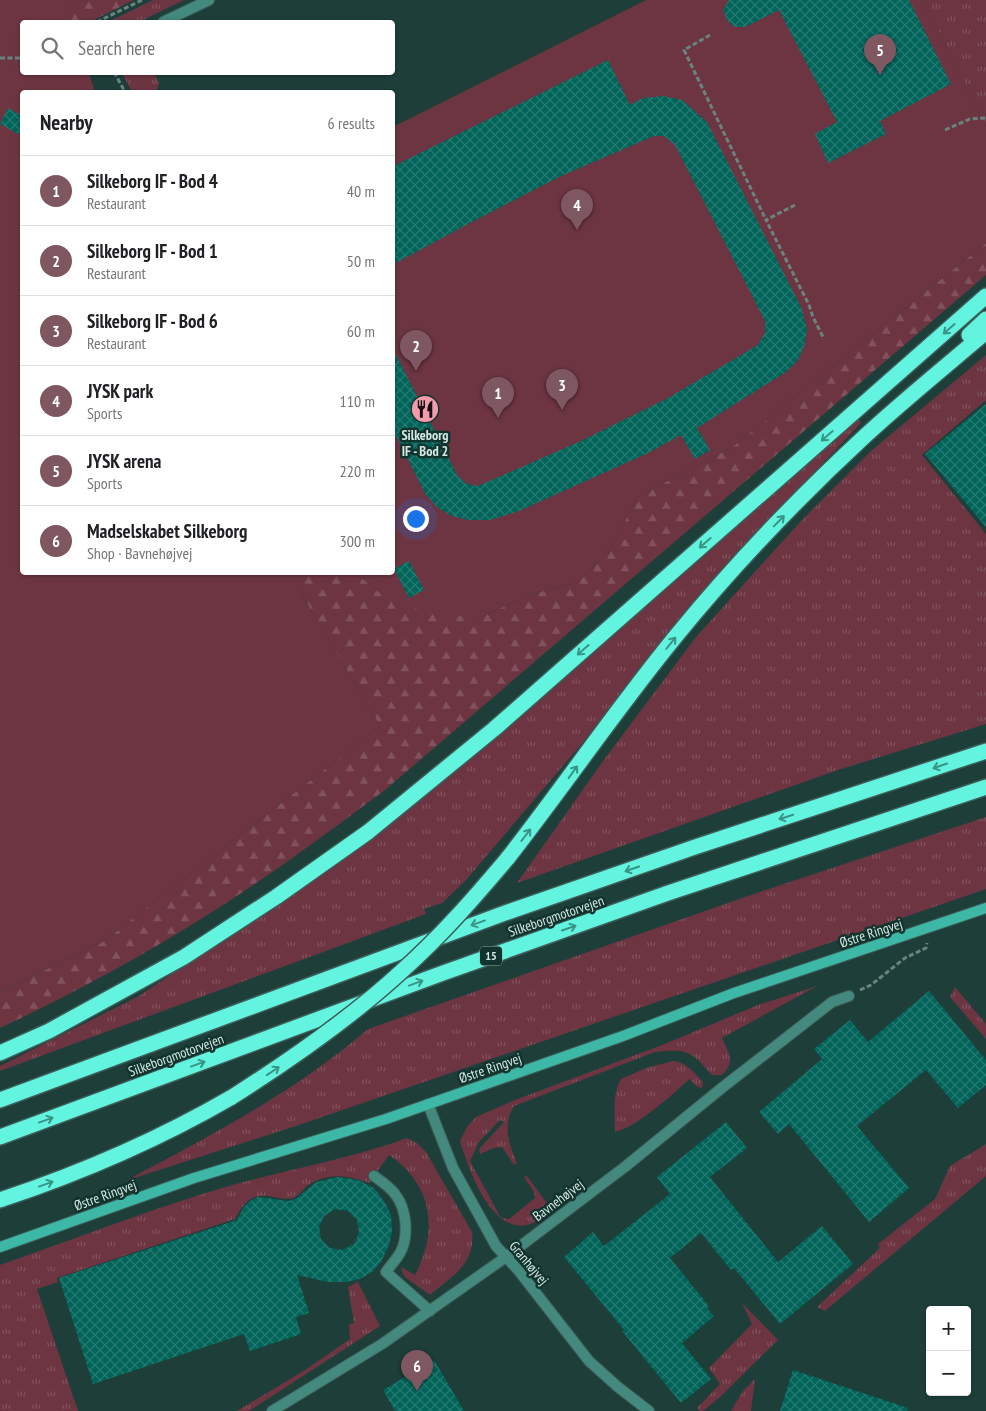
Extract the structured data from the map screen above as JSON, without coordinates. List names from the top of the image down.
{
  "streets": {
    "highway": ["Silkeborgmotorvejen", "15"],
    "main road": ["Østre Ringvej"],
    "street": ["Bavnehøjvej", "Granhøjvej"]
  },
  "crossings": [
    ["Østre Ringvej", "Granhøjvej"],
    ["Bavnehøjvej", "Granhøjvej"]
  ],
  "places": {
    "restaurant": ["Silkeborg IF - Bod 2"]
  },
  "page": {
    "search": "Search here",
    "pins": [
      "5",
      "4",
      "2",
      "3",
      "1",
      "6"
    ],
    "heading": ["Nearby", "6 results"],
    "list": [
      {
        "mark": "1",
        "name": "Silkeborg IF - Bod 4",
        "note": "Restaurant",
        "value": "40 m"
      },
      {
        "mark": "2",
        "name": "Silkeborg IF - Bod 1",
        "note": "Restaurant",
        "value": "50 m"
      },
      {
        "mark": "3",
        "name": "Silkeborg IF - Bod 6",
        "note": "Restaurant",
        "value": "60 m"
      },
      {
        "mark": "4",
        "name": "JYSK park",
        "note": "Sports",
        "value": "110 m"
      },
      {
        "mark": "5",
        "name": "JYSK arena",
        "note": "Sports",
        "value": "220 m"
      },
      {
        "mark": "6",
        "name": "Madselskabet Silkeborg",
        "note": "Shop · Bavnehøjvej",
        "value": "300 m"
      }
    ],
    "map_buttons": ["+", "−"]
  }
}
